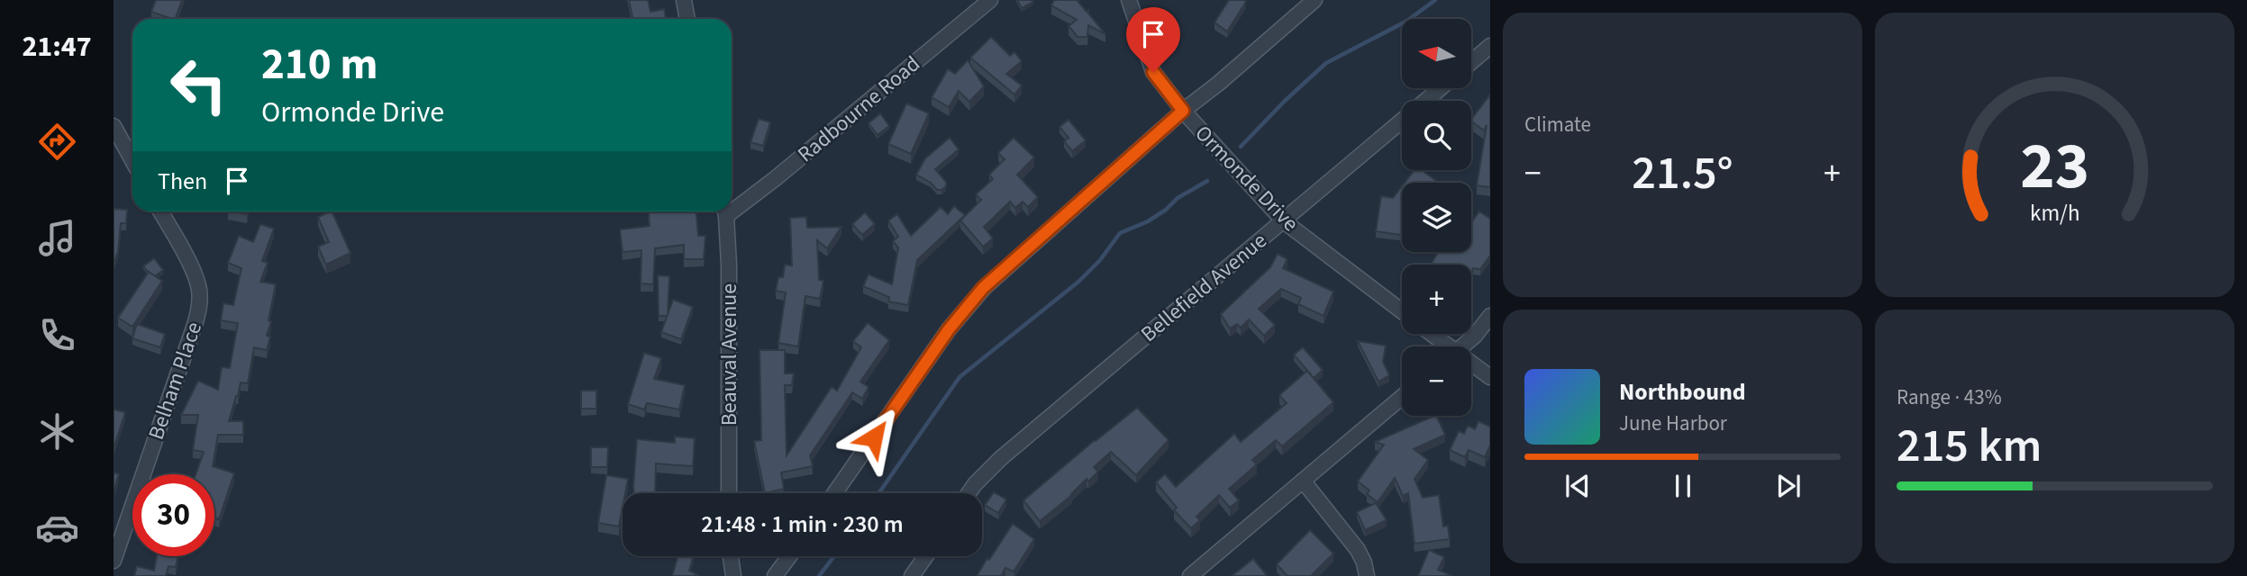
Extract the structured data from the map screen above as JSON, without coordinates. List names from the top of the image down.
{
  "streets": {
    "street": [
      "Radbourne Road",
      "Ormonde Drive",
      "Bellefield Avenue",
      "Beauval Avenue",
      "Belham Place"
    ]
  },
  "crossings": [
    ["Ormonde Drive", "Bellefield Avenue"]
  ],
  "north": "left",
  "page": {
    "tabs": "21:47",
    "tile": [
      "Climate",
      ["Range · 43%", "215 km"]
    ],
    "map_buttons": ["+", "−"],
    "turn": ["210 m", "Ormonde Drive"],
    "heat": ["−", "21.5°", "+"],
    "then": "Then",
    "song": ["Northbound", "June Harbor"],
    "limit": "30",
    "trip": "21:48 · 1 min · 230 m",
    "gauge": ["23", "km/h"]
  }
}
